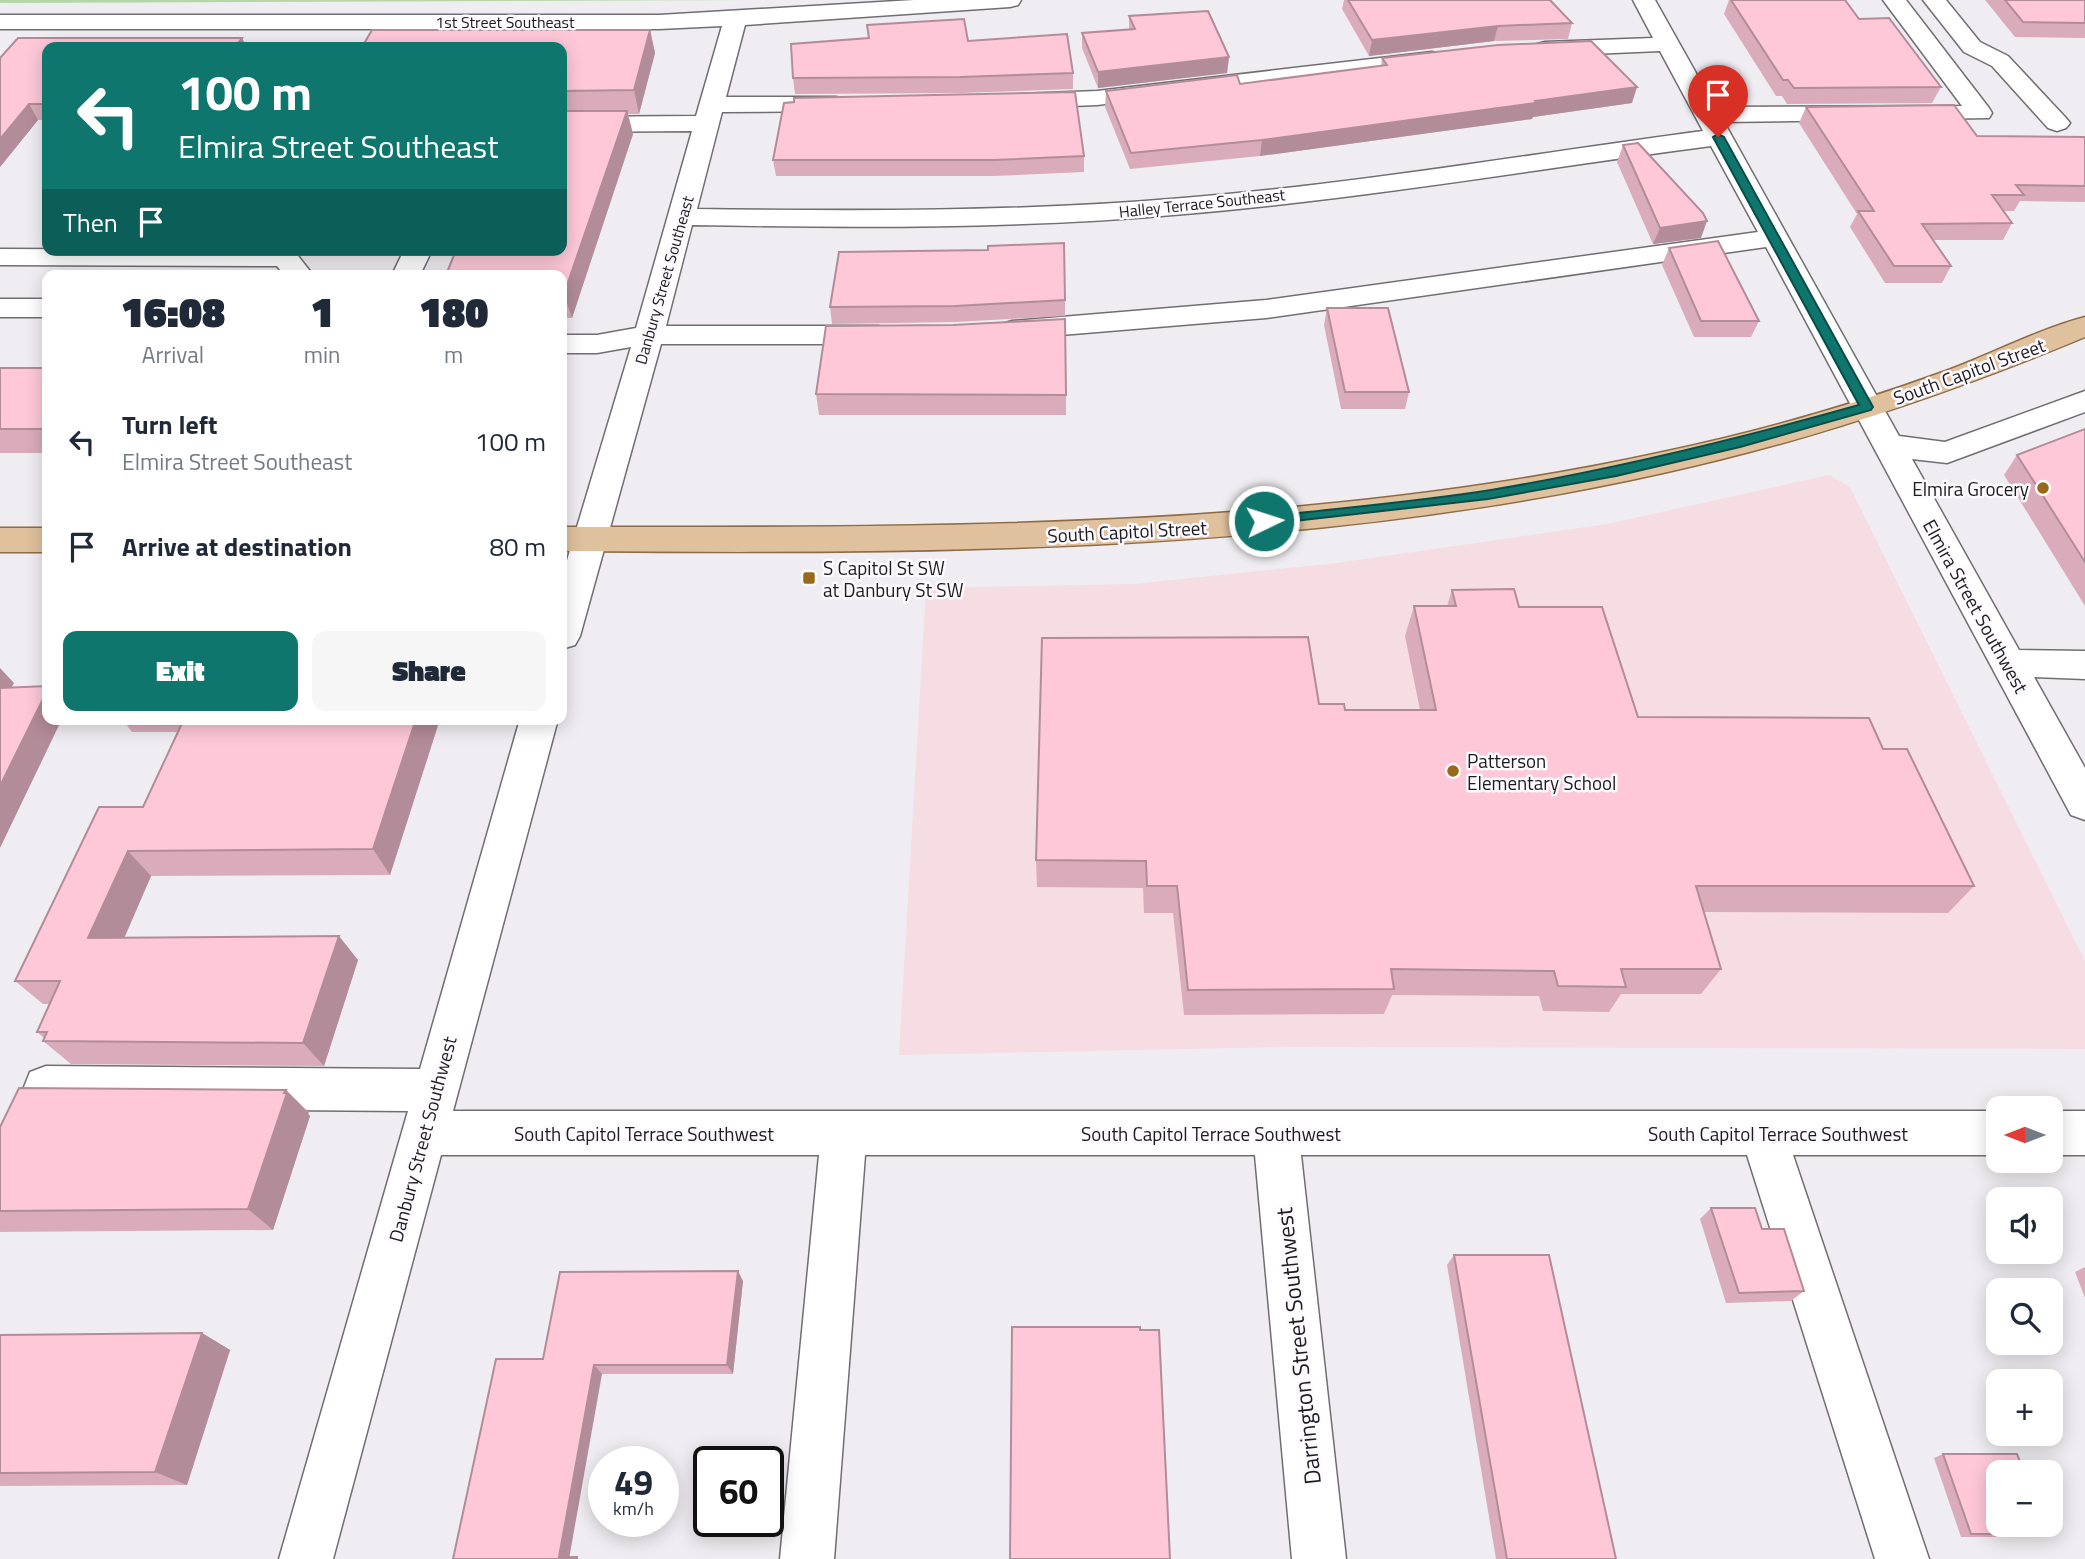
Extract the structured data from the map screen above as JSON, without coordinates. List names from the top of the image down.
{
  "streets": {
    "main road": ["South Capitol Street"],
    "street": [
      "1st Street Southeast",
      "Halley Terrace Southeast",
      "Danbury Street Southeast",
      "Elmira Street Southwest",
      "South Capitol Terrace Southwest",
      "Danbury Street Southwest",
      "Darrington Street Southwest"
    ]
  },
  "crossings": [
    ["1st Street Southeast", "Danbury Street Southeast"],
    ["Halley Terrace Southeast", "Danbury Street Southeast"],
    ["Halley Terrace Southeast", "Elmira Street Southwest"],
    ["Danbury Street Southeast", "South Capitol Street"],
    ["South Capitol Street", "Elmira Street Southwest"],
    ["South Capitol Terrace Southwest", "Danbury Street Southwest"],
    ["South Capitol Terrace Southwest", "Darrington Street Southwest"]
  ],
  "places": {
    "other": ["Elmira Grocery", "Patterson Elementary School"],
    "transit": ["S Capitol St SW at Danbury St SW"]
  },
  "north": "left",
  "page": {
    "turn": ["100 m", "Elmira Street Southeast"],
    "then": "Then",
    "eta": [
      "16:08",
      "Arrival",
      "1",
      "min",
      "180",
      "m"
    ],
    "list": [
      {
        "name": "Turn left",
        "note": "Elmira Street Southeast",
        "value": "100 m"
      },
      {
        "name": "Arrive at destination",
        "value": "80 m"
      }
    ],
    "buttons": ["Exit", "Share"],
    "map_buttons": ["+", "−"],
    "speed": "49 km/h",
    "limit": "60"
  }
}
